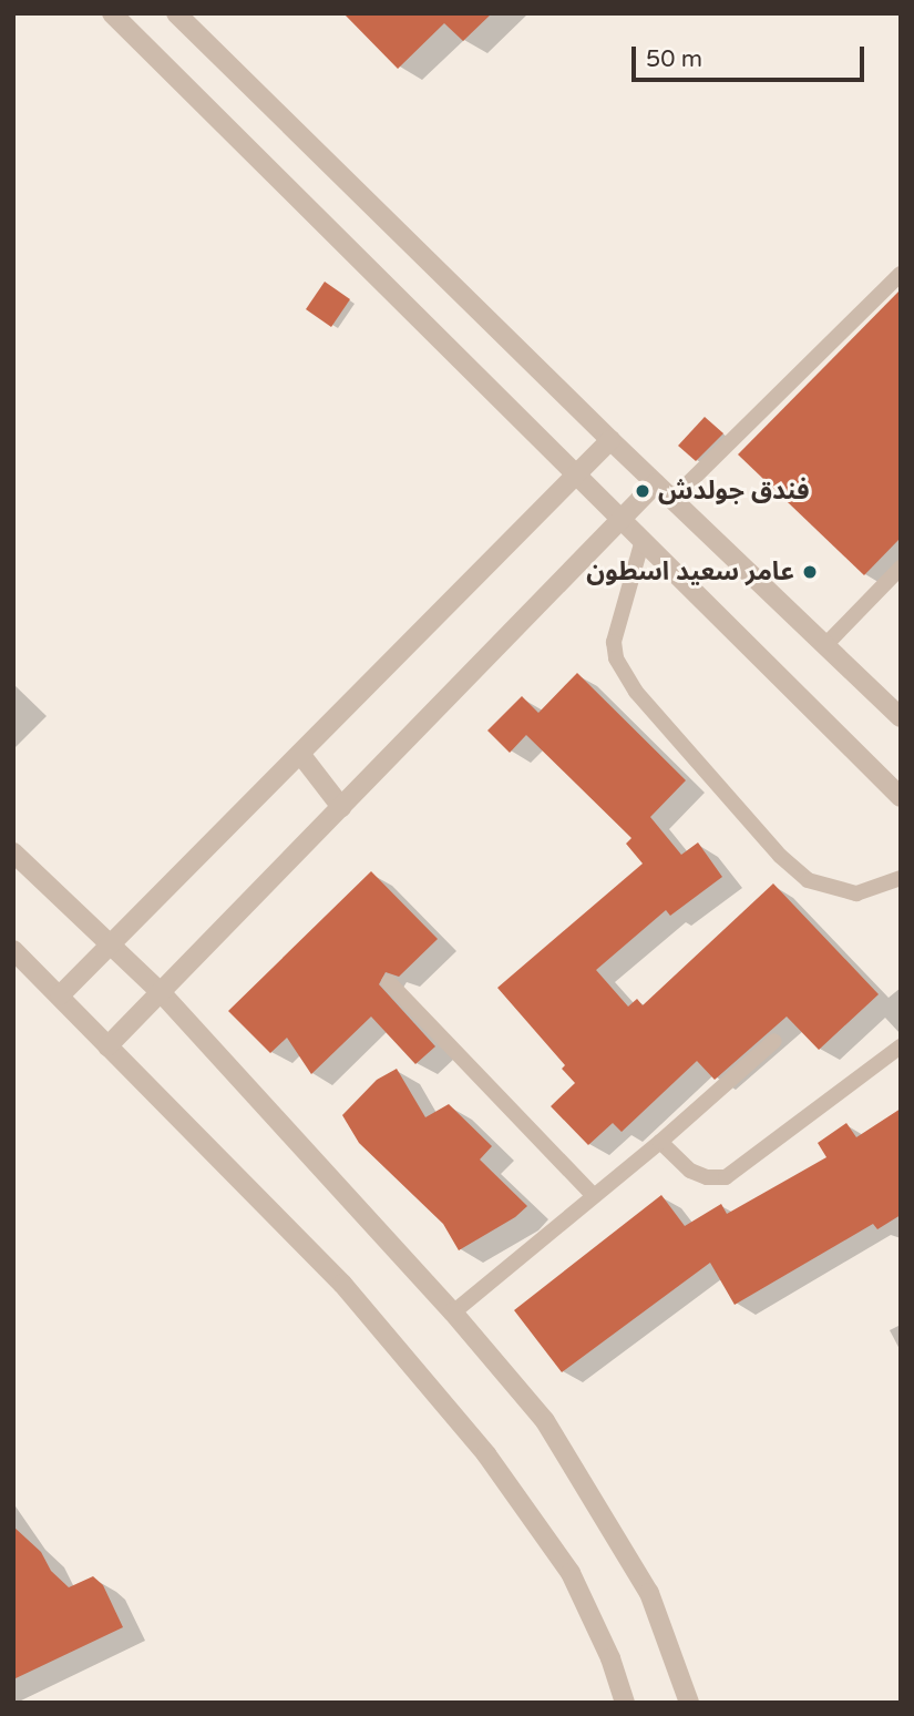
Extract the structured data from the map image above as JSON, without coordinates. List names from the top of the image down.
{
  "places": ["فندق جولدش", "عامر سعيد اسطون"],
  "scale_bar": "50 m"
}
